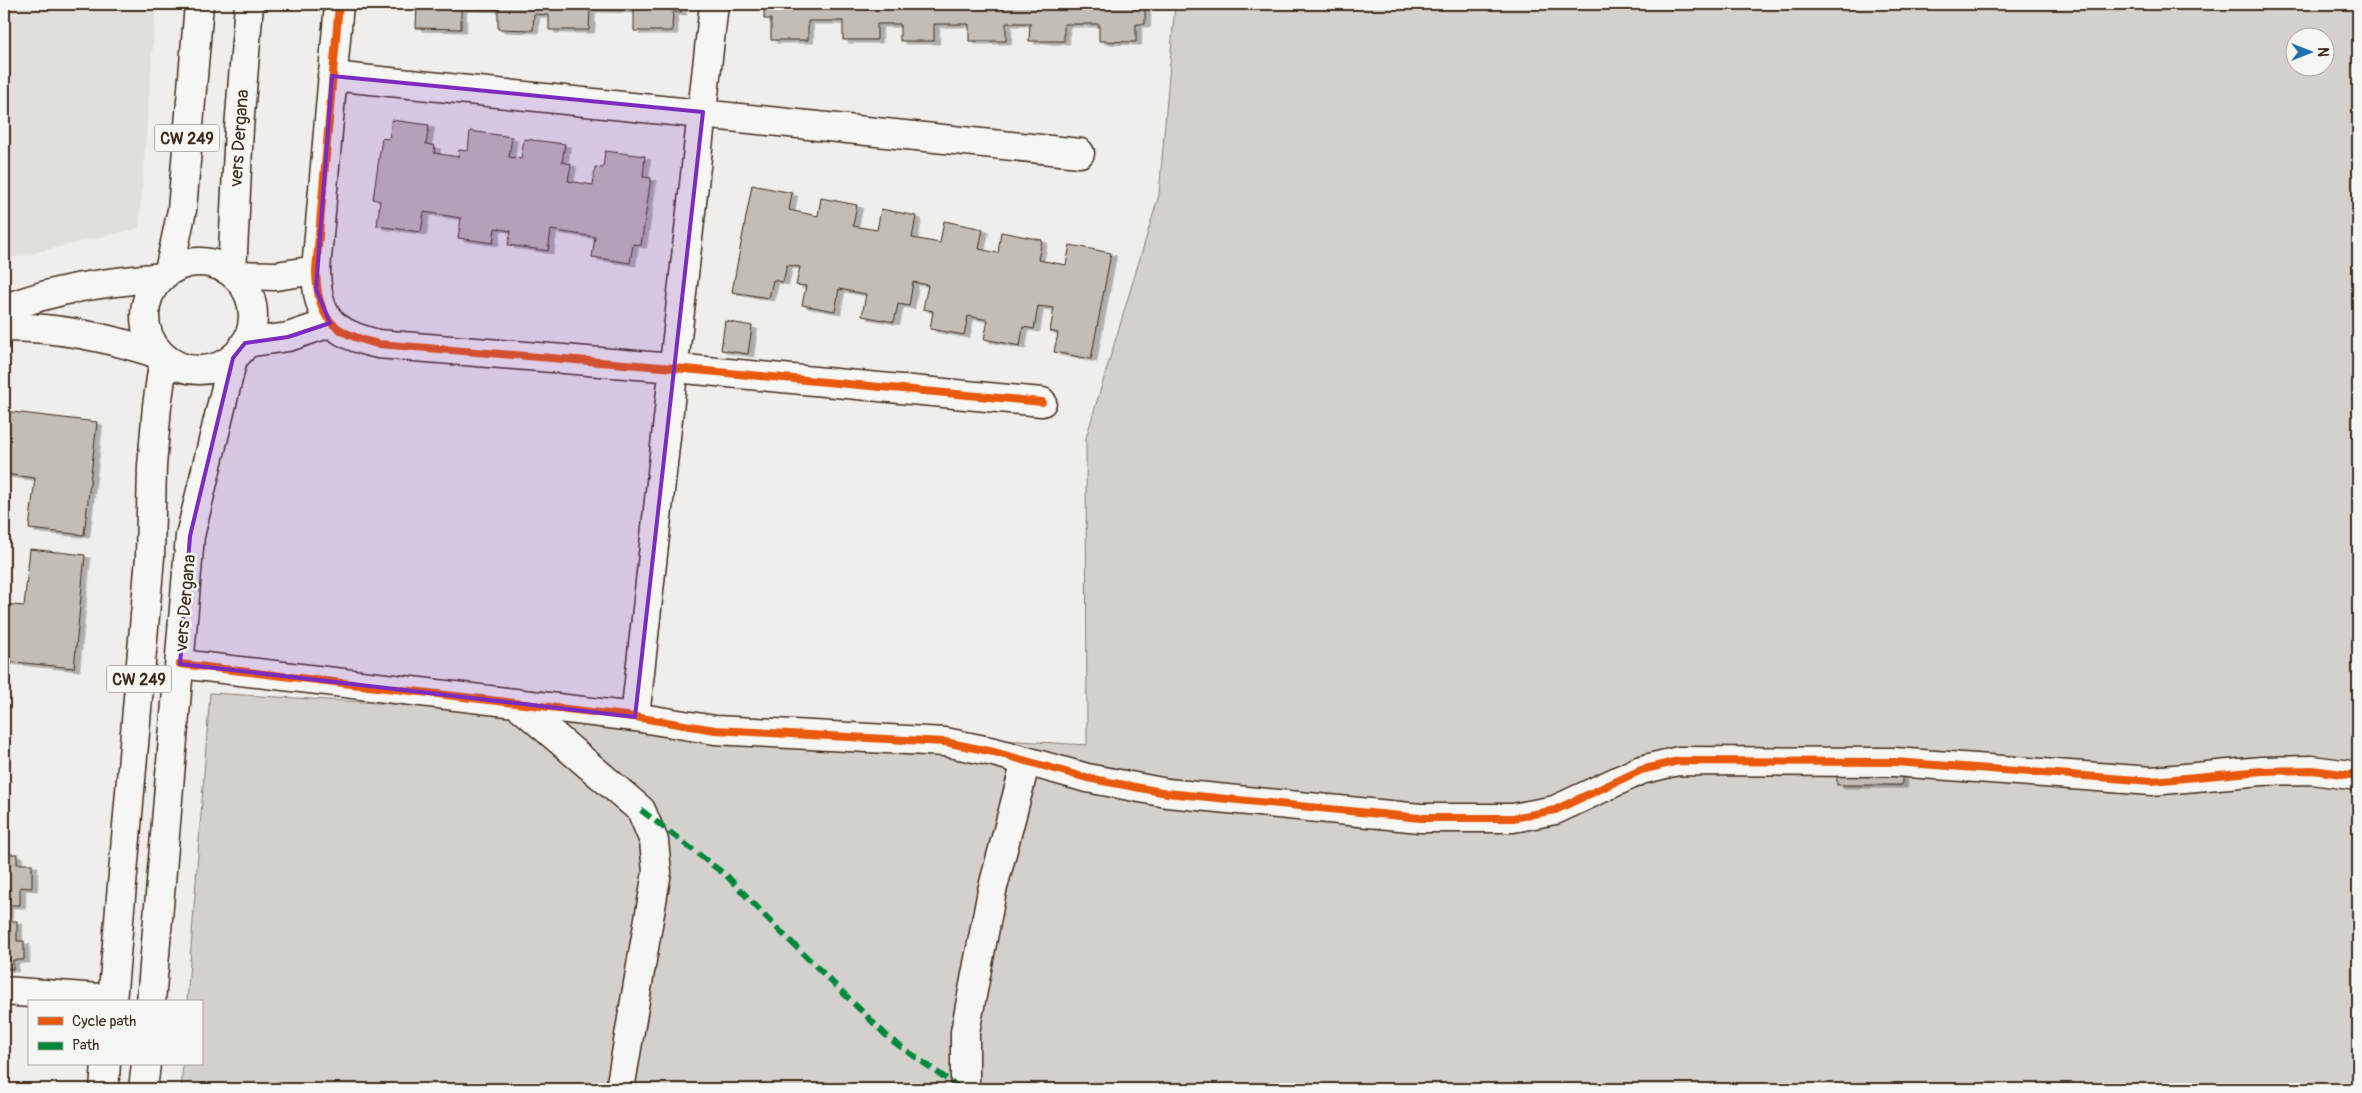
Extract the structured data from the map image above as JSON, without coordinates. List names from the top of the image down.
{
  "streets": {
    "street": ["CW 249", "vers Dergana"]
  },
  "crossings": [
    ["CW 249", "vers Dergana"]
  ],
  "legend": ["Cycle path", "Path"],
  "north": "right"
}
